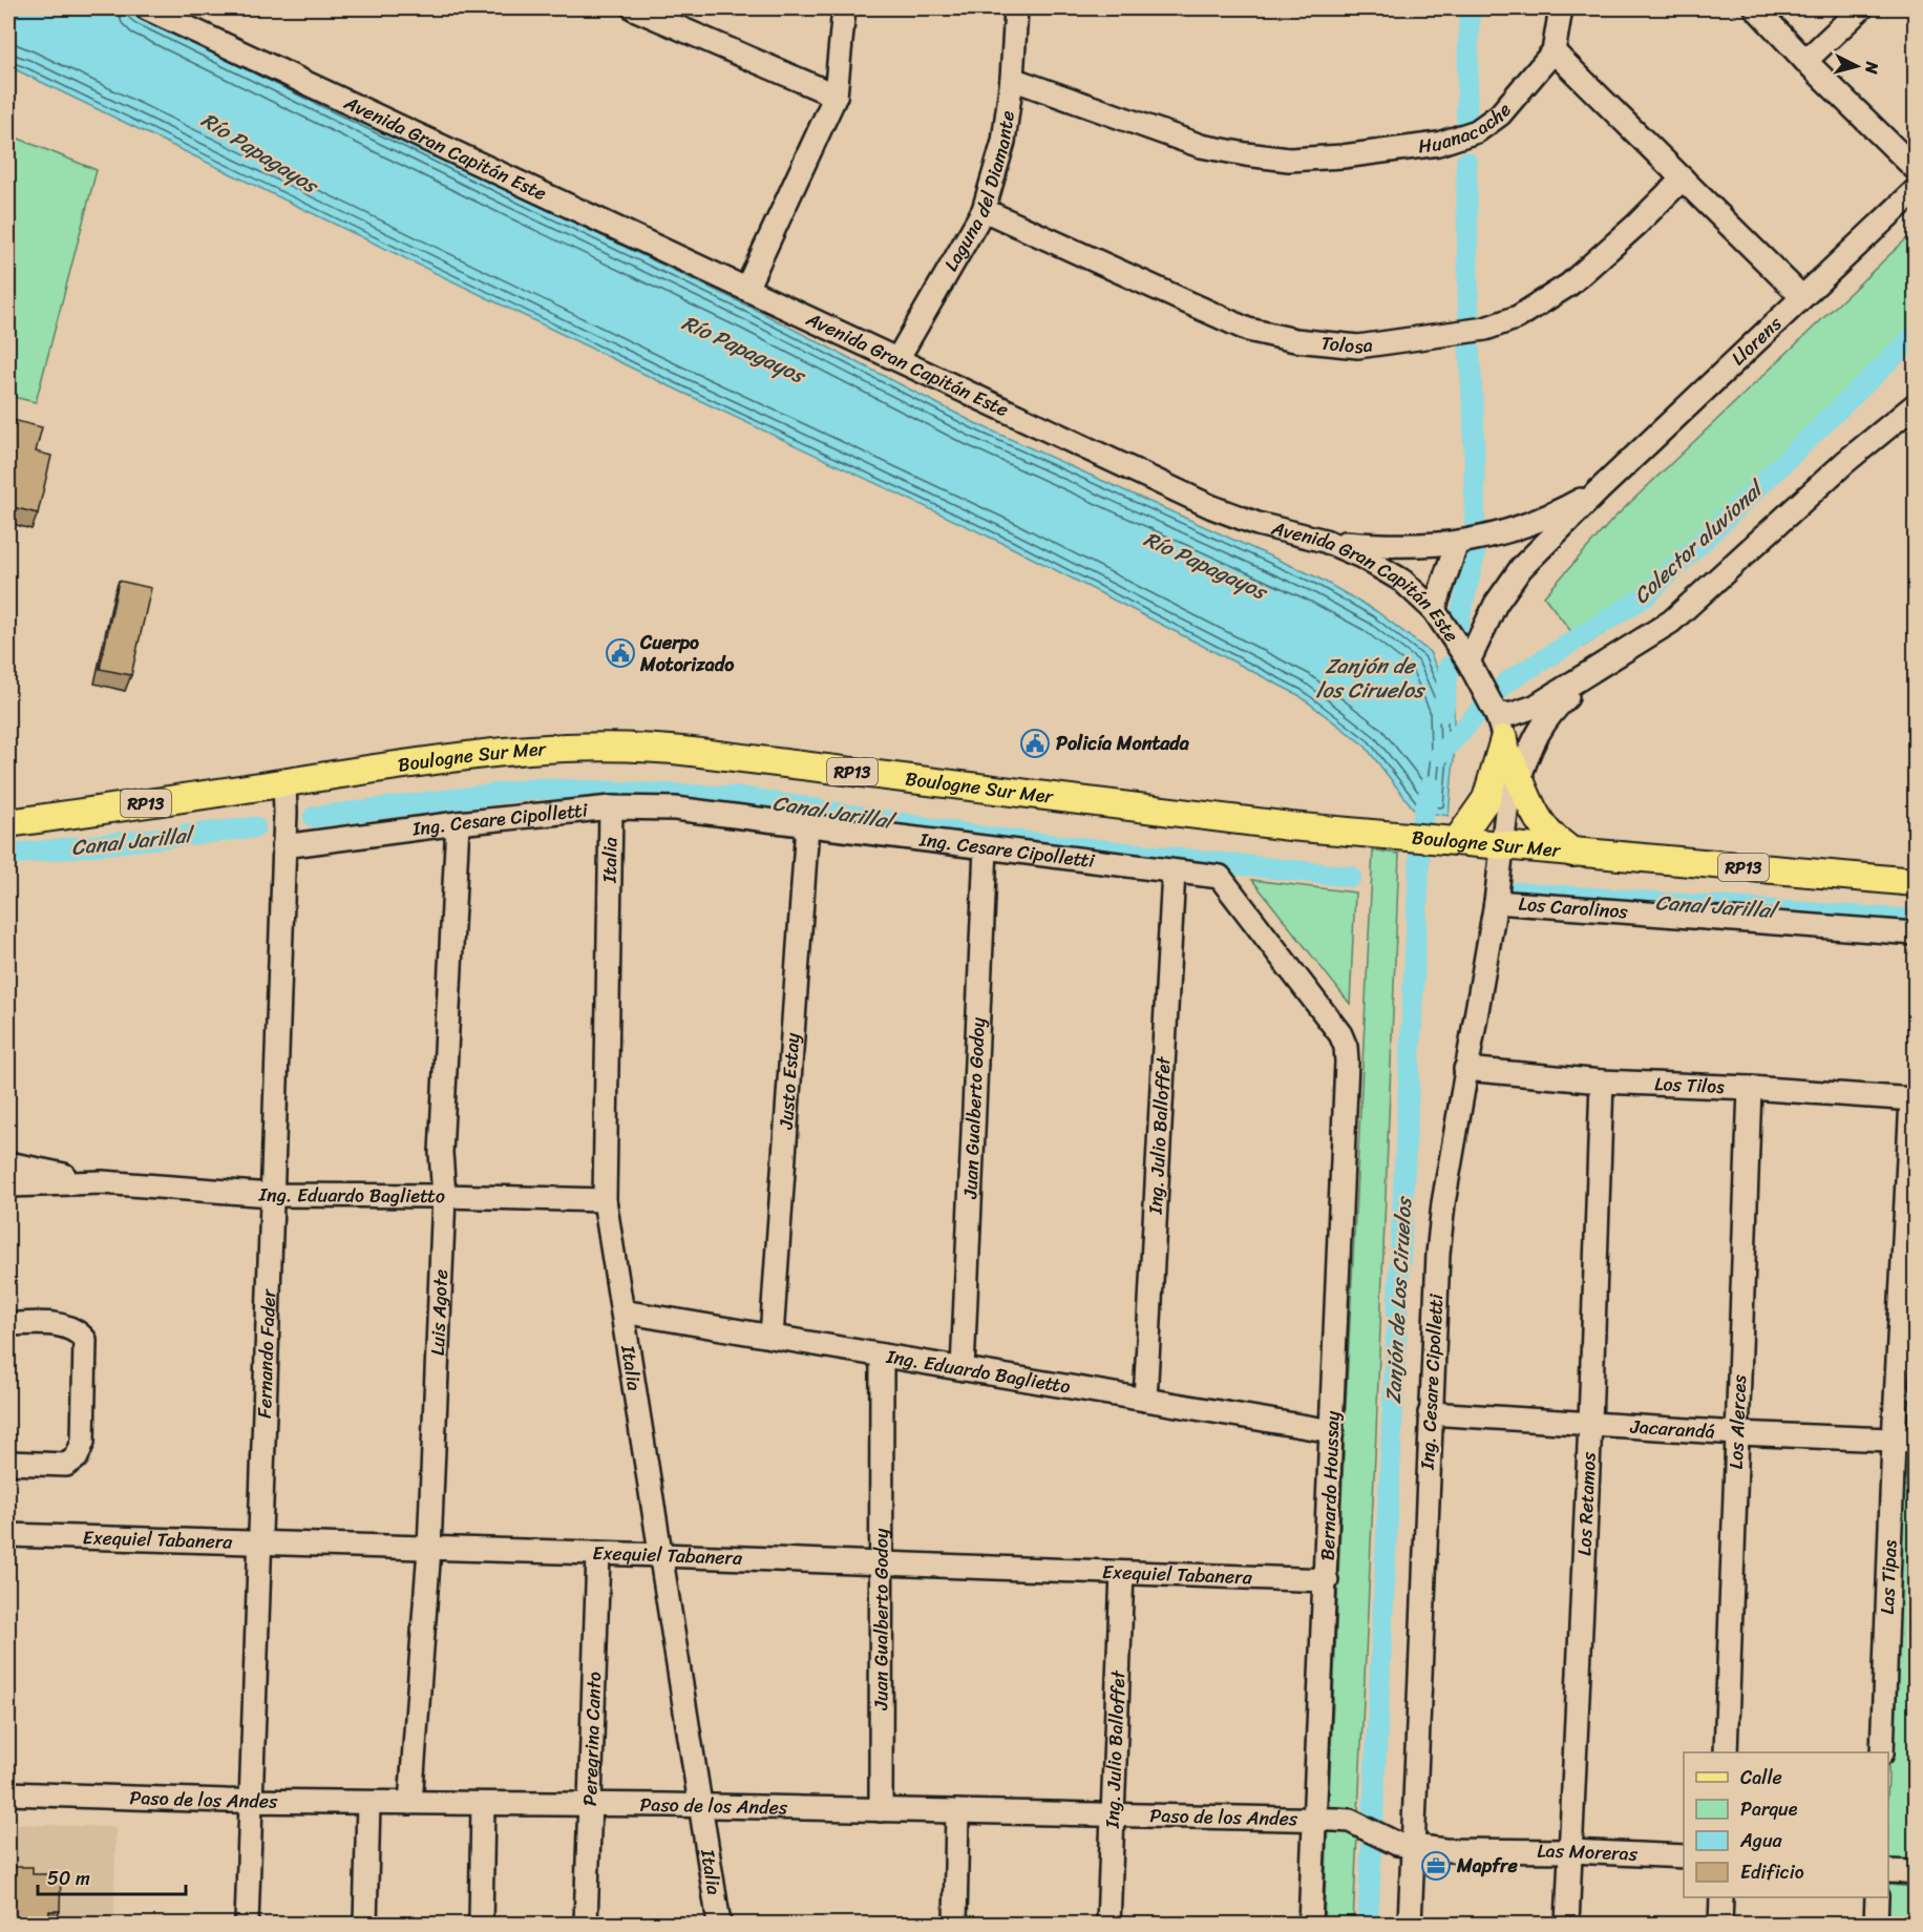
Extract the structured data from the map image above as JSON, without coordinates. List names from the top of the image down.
{
  "streets": {
    "main road": ["Boulogne Sur Mer", "RP13"],
    "street": [
      "Huanacache",
      "Avenida Gran Capitán Este",
      "Laguna del Diamante",
      "Llorens",
      "Tolosa",
      "Ing. Cesare Cipolletti",
      "Italia",
      "Los Carolinos",
      "Justo Estay",
      "Los Tilos",
      "Juan Gualberto Godoy",
      "Ing. Julio Balloffet",
      "Ing. Eduardo Baglietto",
      "Luis Agote",
      "Fernando Fader",
      "Los Alerces",
      "Jacarandá",
      "Bernardo Houssay",
      "Los Retamos",
      "Exequiel Tabanera",
      "Las Tipas",
      "Peregrina Canto",
      "Paso de los Andes",
      "Las Moreras"
    ]
  },
  "crossings": [
    ["Huanacache", "Laguna del Diamante"],
    ["Avenida Gran Capitán Este", "Laguna del Diamante"],
    ["Avenida Gran Capitán Este", "Llorens"],
    ["Laguna del Diamante", "Tolosa"],
    ["Boulogne Sur Mer", "Ing. Cesare Cipolletti"],
    ["Boulogne Sur Mer", "Fernando Fader"],
    ["Ing. Cesare Cipolletti", "Italia"],
    ["Ing. Cesare Cipolletti", "Los Carolinos"],
    ["Ing. Cesare Cipolletti", "Justo Estay"],
    ["Ing. Cesare Cipolletti", "Los Tilos"],
    ["Ing. Cesare Cipolletti", "Juan Gualberto Godoy"],
    ["Ing. Cesare Cipolletti", "Ing. Julio Balloffet"],
    ["Ing. Cesare Cipolletti", "Luis Agote"],
    ["Ing. Cesare Cipolletti", "Fernando Fader"],
    ["Ing. Cesare Cipolletti", "Jacarandá"],
    ["Ing. Cesare Cipolletti", "Bernardo Houssay"],
    ["Ing. Cesare Cipolletti", "Paso de los Andes"],
    ["Ing. Cesare Cipolletti", "Las Moreras"],
    ["Italia", "Ing. Eduardo Baglietto"],
    ["Italia", "Exequiel Tabanera"],
    ["Italia", "Paso de los Andes"],
    ["Justo Estay", "Ing. Eduardo Baglietto"],
    ["Los Tilos", "Los Alerces"],
    ["Los Tilos", "Los Retamos"],
    ["Los Tilos", "Las Tipas"],
    ["Juan Gualberto Godoy", "Ing. Eduardo Baglietto"],
    ["Juan Gualberto Godoy", "Exequiel Tabanera"],
    ["Juan Gualberto Godoy", "Paso de los Andes"],
    ["Ing. Julio Balloffet", "Ing. Eduardo Baglietto"],
    ["Ing. Julio Balloffet", "Exequiel Tabanera"],
    ["Ing. Julio Balloffet", "Paso de los Andes"],
    ["Ing. Eduardo Baglietto", "Luis Agote"],
    ["Ing. Eduardo Baglietto", "Fernando Fader"],
    ["Ing. Eduardo Baglietto", "Bernardo Houssay"],
    ["Luis Agote", "Exequiel Tabanera"],
    ["Luis Agote", "Paso de los Andes"],
    ["Fernando Fader", "Exequiel Tabanera"],
    ["Fernando Fader", "Paso de los Andes"],
    ["Los Alerces", "Jacarandá"],
    ["Jacarandá", "Los Retamos"],
    ["Jacarandá", "Las Tipas"],
    ["Bernardo Houssay", "Exequiel Tabanera"],
    ["Bernardo Houssay", "Paso de los Andes"],
    ["Los Retamos", "Las Moreras"],
    ["Exequiel Tabanera", "Peregrina Canto"],
    ["Peregrina Canto", "Paso de los Andes"],
    ["Paso de los Andes", "Las Moreras"]
  ],
  "water": [
    "Río Papagayos",
    "Colector aluvional",
    "Zanjón de los Ciruelos",
    "Canal Jarillal",
    "Zanjón de Los Ciruelos"
  ],
  "places": {
    "public building": ["Cuerpo Motorizado", "Policía Montada"],
    "office": ["Mapfre"]
  },
  "legend": [
    "Calle",
    "Parque",
    "Agua",
    "Edificio"
  ],
  "scale_bar": "50 m",
  "north": "right"
}
